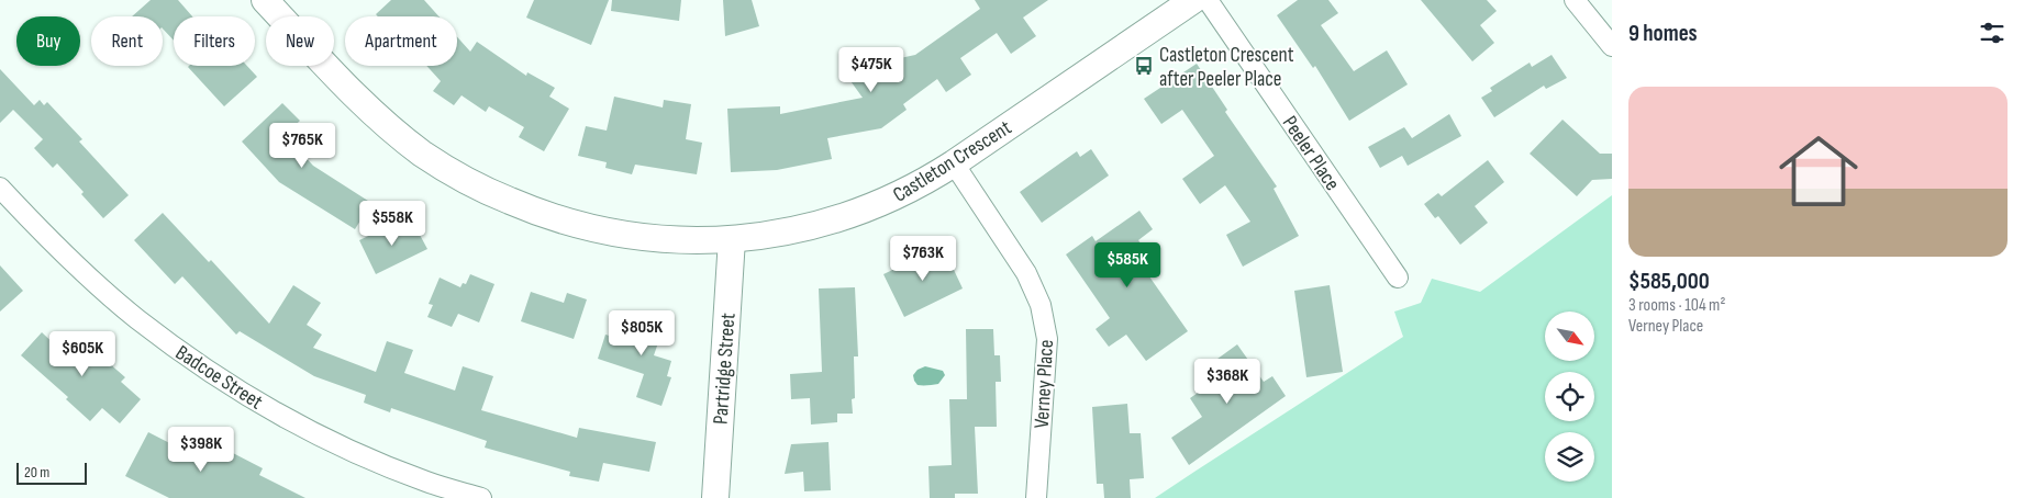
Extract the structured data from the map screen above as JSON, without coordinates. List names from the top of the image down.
{
  "streets": {
    "street": [
      "Peeler Place",
      "Castleton Crescent",
      "Partridge Street",
      "Badcoe Street",
      "Verney Place"
    ]
  },
  "crossings": [
    ["Castleton Crescent", "Partridge Street"],
    ["Castleton Crescent", "Verney Place"]
  ],
  "places": {
    "bus stop": ["Castleton Crescent after Peeler Place"]
  },
  "scale_bar": "20 m",
  "north": "bottom right",
  "page": {
    "heading": "9 homes",
    "chip": [
      "Buy",
      "Rent",
      "Filters",
      "New",
      "Apartment"
    ],
    "price": [
      "$475K",
      "$765K",
      "$558K",
      "$763K",
      "$585K",
      "$805K",
      "$605K",
      "$368K",
      "$398K"
    ],
    "list": [
      {
        "name": "$585,000",
        "note": "3 rooms · 104 m² · Verney Place"
      }
    ],
    "scale": "20 m"
  }
}
